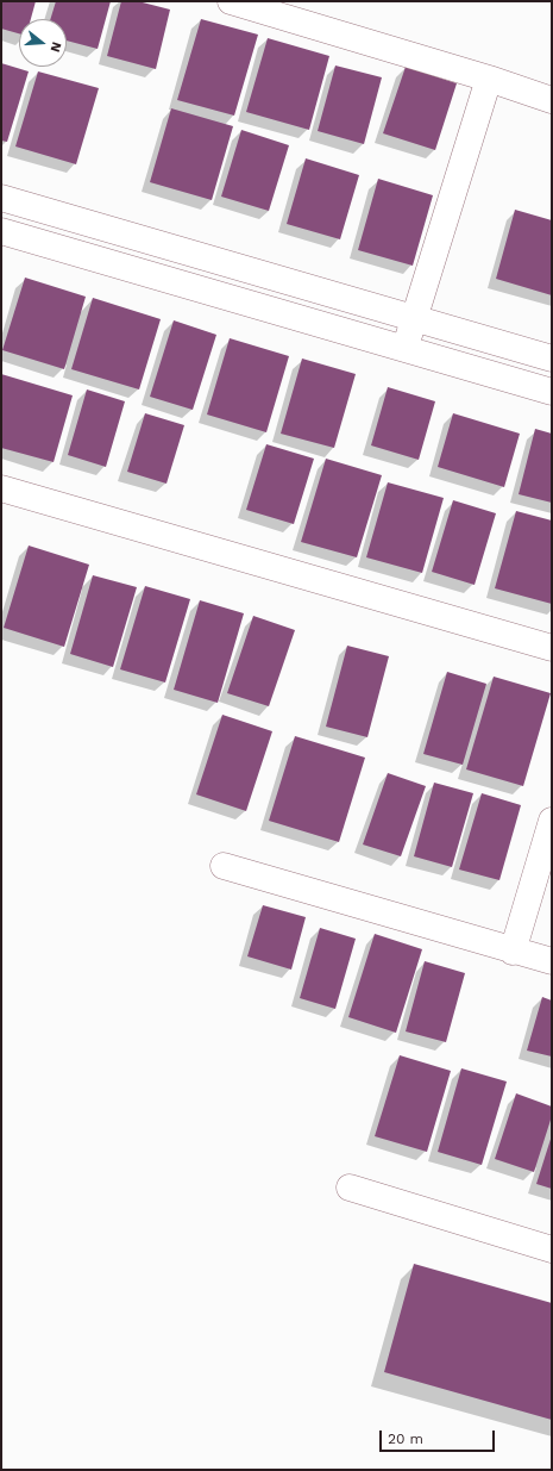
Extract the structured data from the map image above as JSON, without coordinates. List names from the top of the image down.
{
  "scale_bar": "20 m",
  "north": "right"
}
